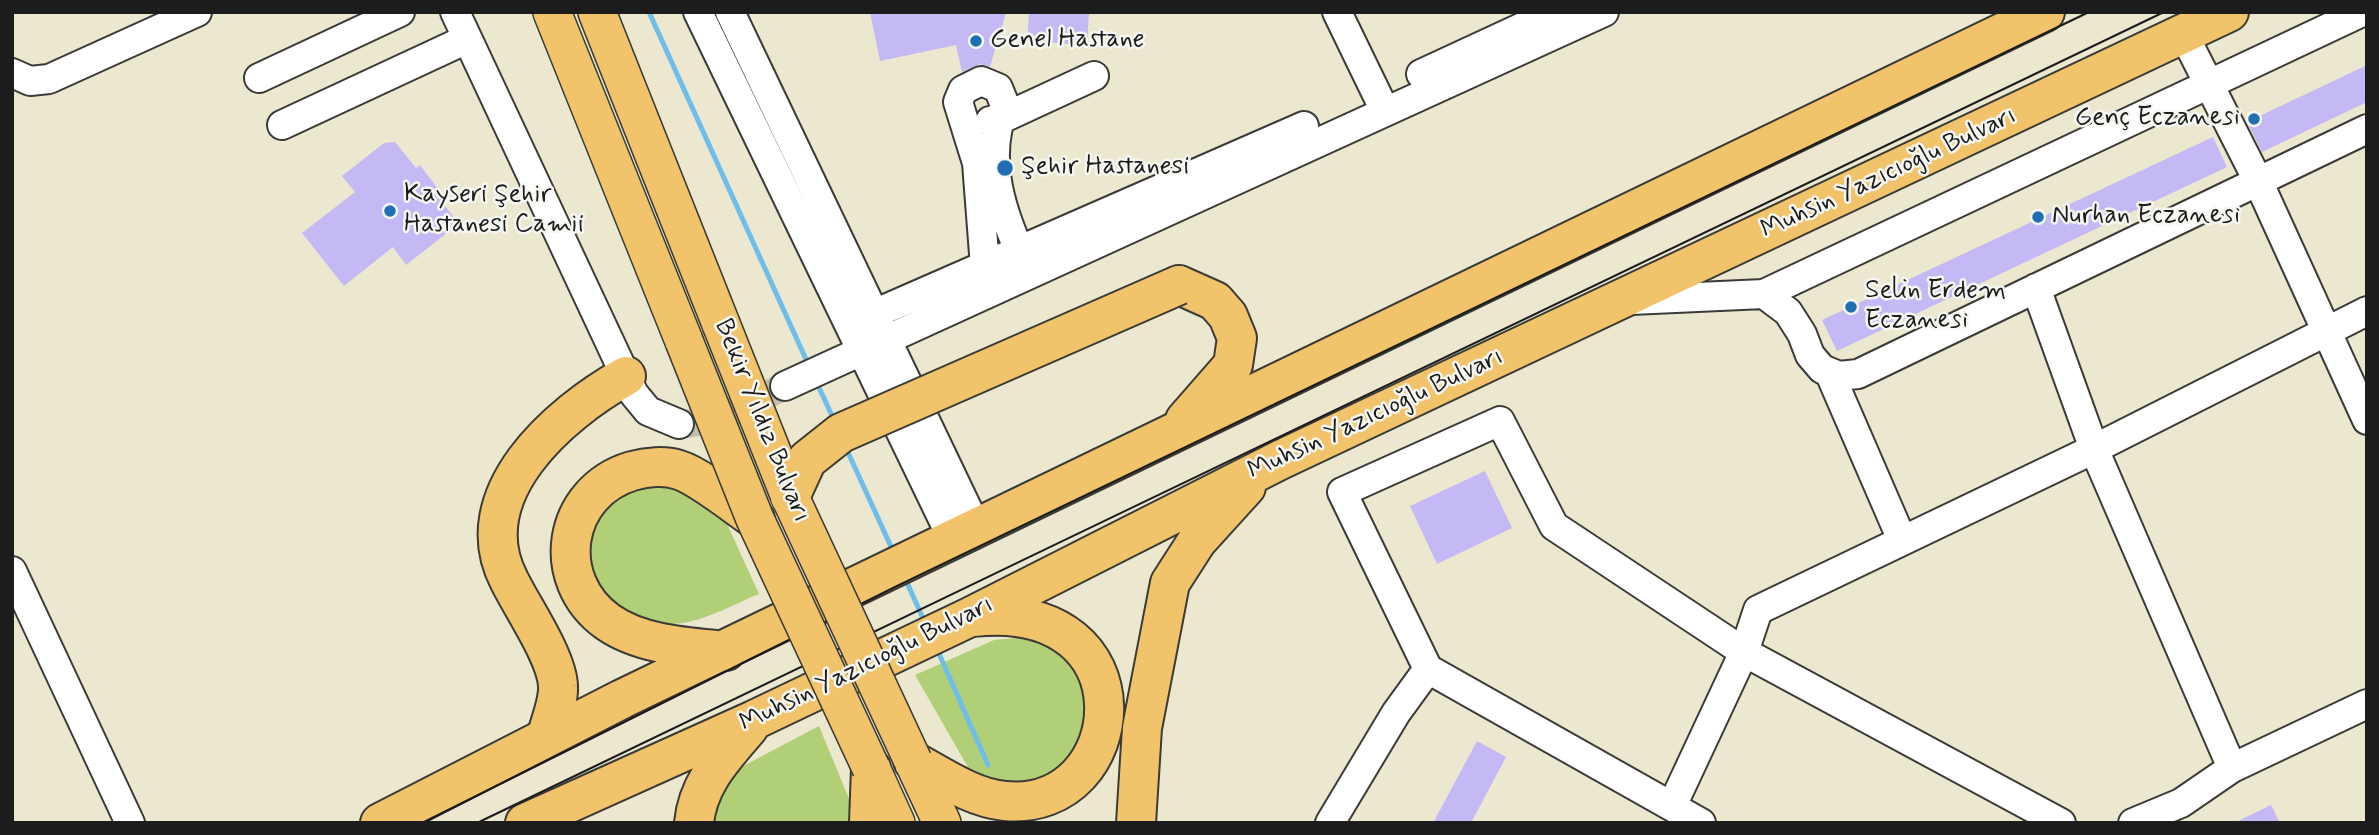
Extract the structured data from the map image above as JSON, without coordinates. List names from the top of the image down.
{
  "streets": {
    "highway": ["Muhsin Yazıcıoğlu Bulvarı"],
    "main road": ["Bekir Yıldız Bulvarı"]
  },
  "places": [
    "Genel Hastane",
    "Genç Eczanesi",
    "Şehir Hastanesi",
    "Kayseri Şehir Hastanesi Camii",
    "Nurhan Eczanesi",
    "Selin Erdem Eczanesi"
  ]
}
